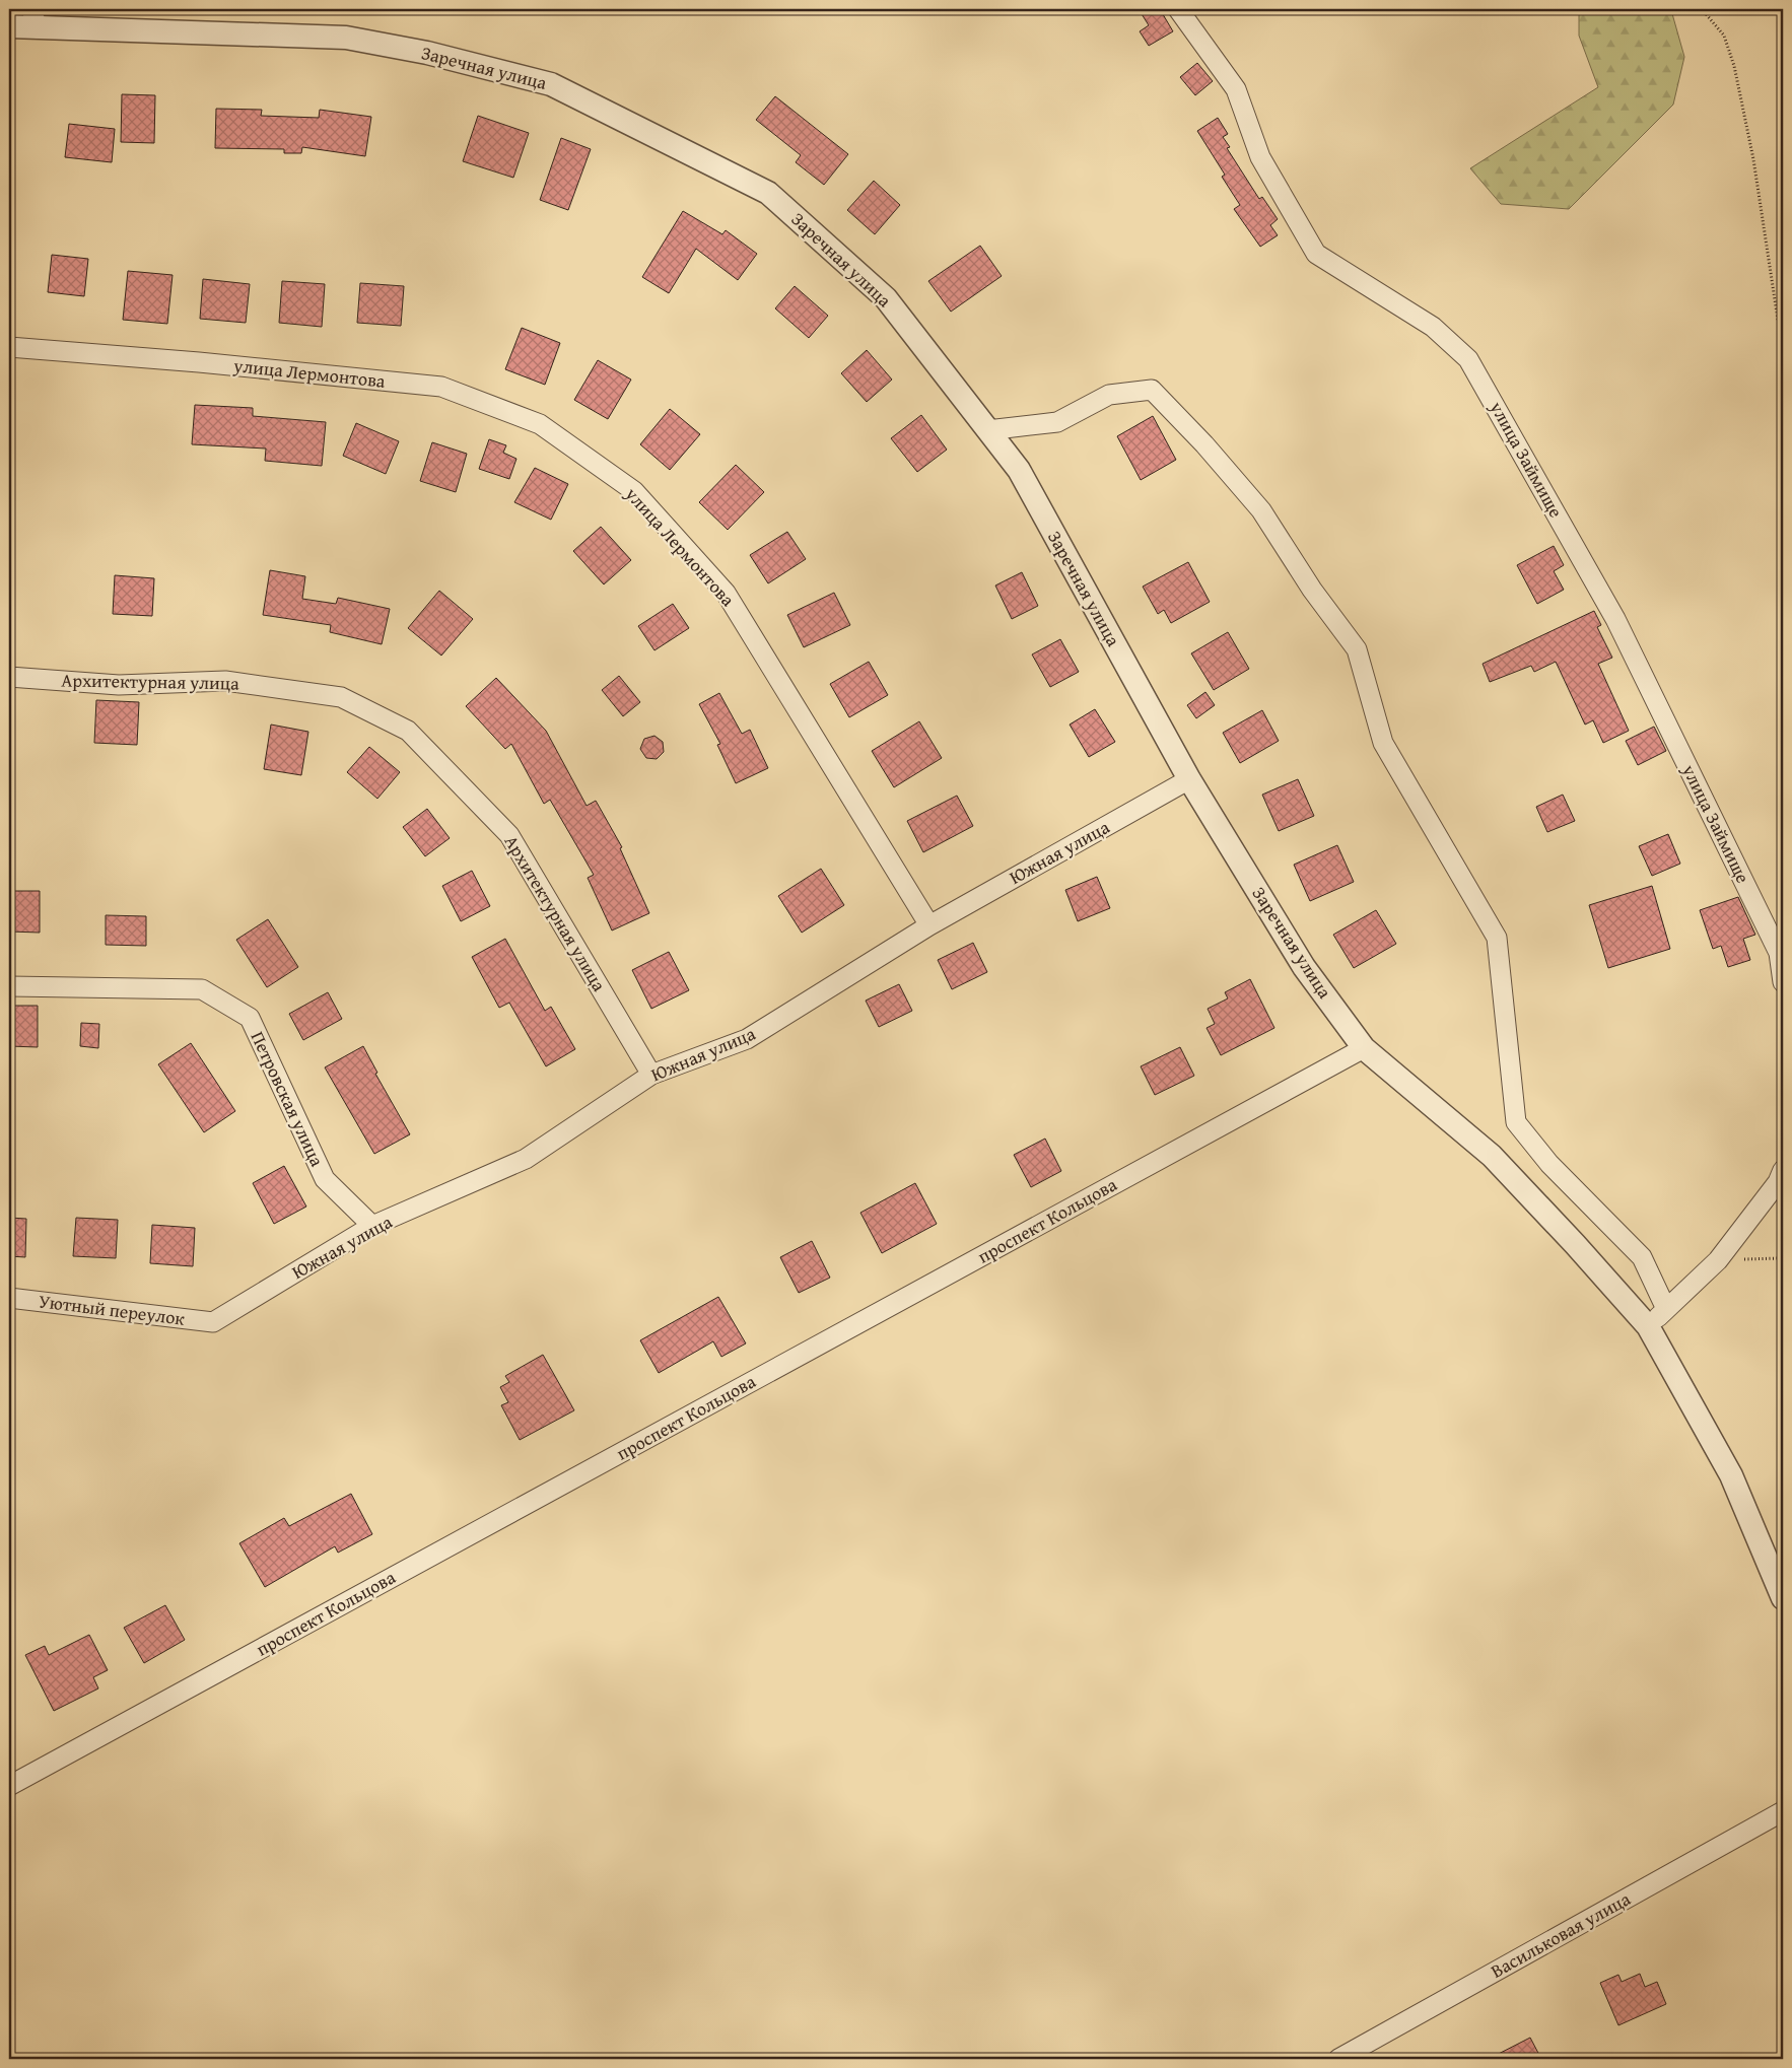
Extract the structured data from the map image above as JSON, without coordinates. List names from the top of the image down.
{
  "streets": {
    "street": [
      "Заречная улица",
      "улица Лермонтова",
      "улица Займище",
      "Архитектурная улица",
      "Южная улица",
      "Петровская улица",
      "проспект Кольцова",
      "Уютный переулок",
      "Васильковая улица"
    ]
  },
  "crossings": [
    ["Заречная улица", "Южная улица"],
    ["Заречная улица", "проспект Кольцова"],
    ["улица Лермонтова", "Южная улица"],
    ["Архитектурная улица", "Южная улица"],
    ["Южная улица", "Петровская улица"],
    ["Южная улица", "Уютный переулок"]
  ]
}
